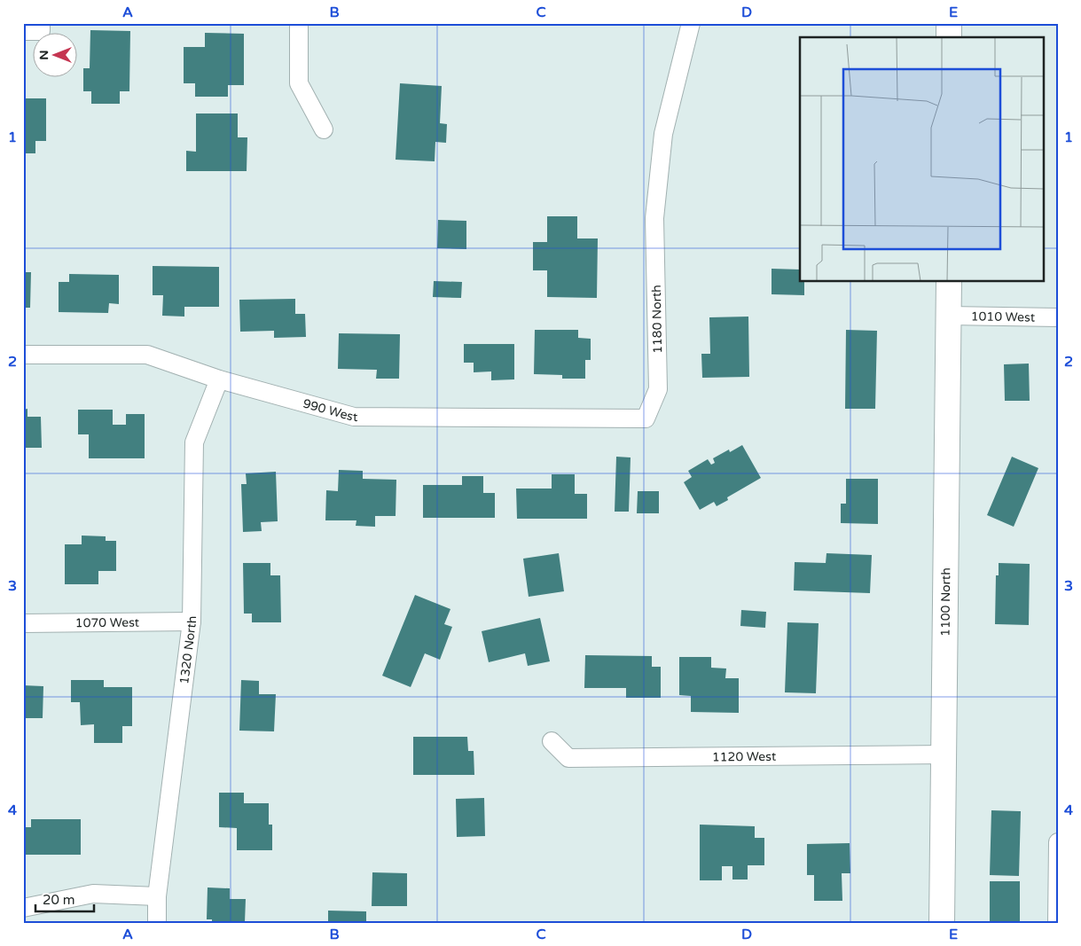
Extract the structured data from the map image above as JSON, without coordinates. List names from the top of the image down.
{
  "streets": {
    "main road": ["1100 North"],
    "street": [
      "1010 West",
      "1180 North",
      "990 West",
      "1070 West",
      "1320 North",
      "1120 West"
    ]
  },
  "crossings": [
    ["1010 West", "1100 North"],
    ["1180 North", "990 West"],
    ["990 West", "1320 North"],
    ["1100 North", "1120 West"],
    ["1070 West", "1320 North"]
  ],
  "scale_bar": "20 m",
  "north": "left",
  "grid": {
    "columns": [
      "A",
      "B",
      "C",
      "D",
      "E"
    ],
    "rows": [
      "1",
      "2",
      "3",
      "4"
    ]
  }
}
